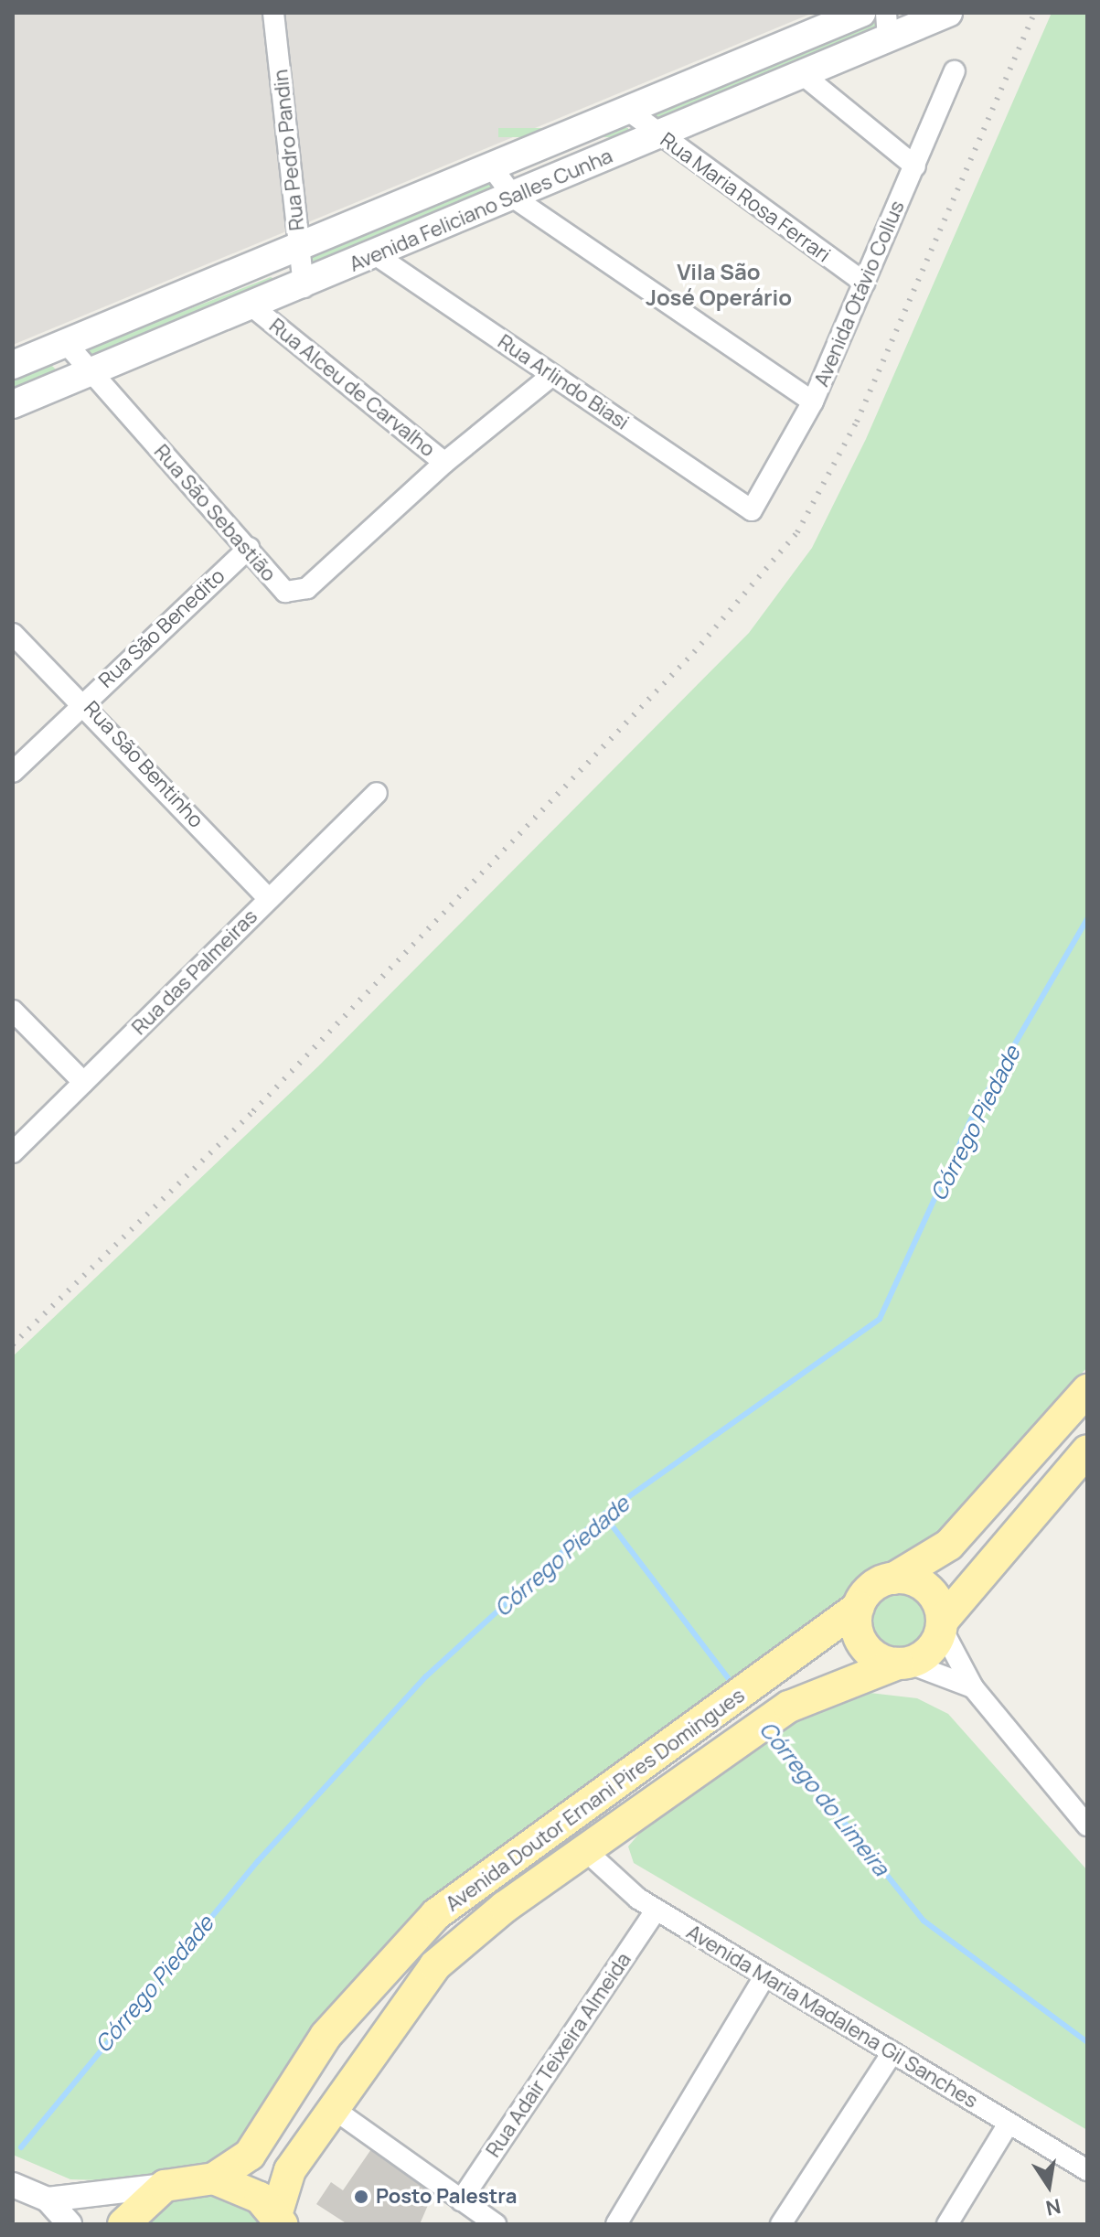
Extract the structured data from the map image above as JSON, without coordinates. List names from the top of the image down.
{
  "streets": {
    "main road": ["Avenida Feliciano Salles Cunha", "Avenida Doutor Ernani Pires Domingues"],
    "street": [
      "Rua Pedro Pandin",
      "Rua Maria Rosa Ferrari",
      "Avenida Otávio Collus",
      "Rua Arlindo Biasi",
      "Rua Alceu de Carvalho",
      "Rua São Sebastião",
      "Rua São Benedito",
      "Rua São Bentinho",
      "Rua das Palmeiras",
      "Avenida Maria Madalena Gil Sanches",
      "Rua Adair Teixeira Almeida"
    ]
  },
  "crossings": [
    ["Rua Pedro Pandin", "Avenida Feliciano Salles Cunha"],
    ["Rua Maria Rosa Ferrari", "Avenida Feliciano Salles Cunha"],
    ["Rua Maria Rosa Ferrari", "Avenida Otávio Collus"],
    ["Avenida Feliciano Salles Cunha", "Rua Arlindo Biasi"],
    ["Avenida Feliciano Salles Cunha", "Rua Alceu de Carvalho"],
    ["Avenida Feliciano Salles Cunha", "Rua São Sebastião"],
    ["Avenida Otávio Collus", "Rua Arlindo Biasi"],
    ["Rua Arlindo Biasi", "Rua Alceu de Carvalho"],
    ["Rua Alceu de Carvalho", "Rua São Sebastião"],
    ["Rua São Sebastião", "Rua São Benedito"],
    ["Rua São Benedito", "Rua São Bentinho"],
    ["Rua São Bentinho", "Rua das Palmeiras"],
    ["Avenida Doutor Ernani Pires Domingues", "Avenida Maria Madalena Gil Sanches"],
    ["Avenida Maria Madalena Gil Sanches", "Rua Adair Teixeira Almeida"]
  ],
  "districts": ["Vila São José Operário"],
  "water": ["Córrego Piedade", "Córrego do Limeira"],
  "places": ["Posto Palestra"],
  "north": "bottom"
}
